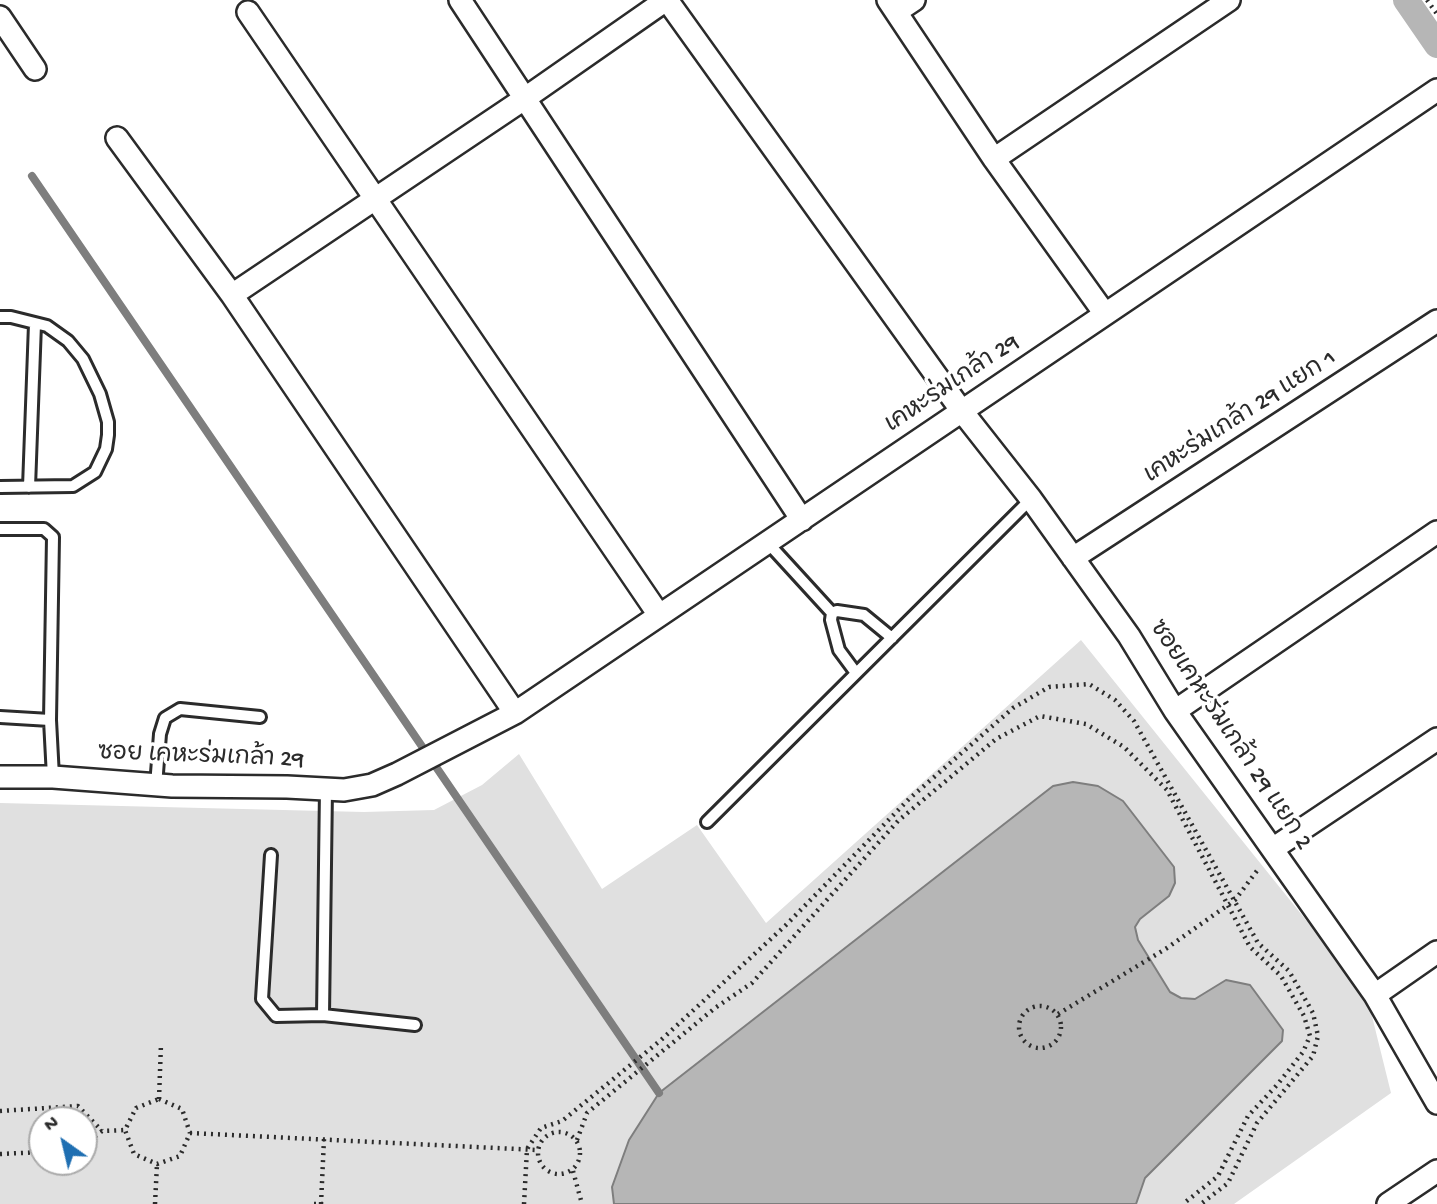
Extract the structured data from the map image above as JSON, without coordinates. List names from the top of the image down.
{
  "streets": {
    "street": [
      "เคหะร่มเกล้า 29",
      "เคหะร่มเกล้า 29 แยก 1",
      "ซอยเคหะร่มเกล้า 29 แยก 2",
      "ซอย เคหะร่มเกล้า 29"
    ]
  },
  "crossings": [
    ["เคหะร่มเกล้า 29", "ซอยเคหะร่มเกล้า 29 แยก 2"],
    ["เคหะร่มเกล้า 29", "ซอย เคหะร่มเกล้า 29"],
    ["เคหะร่มเกล้า 29 แยก 1", "ซอยเคหะร่มเกล้า 29 แยก 2"]
  ],
  "north": "top left"
}
